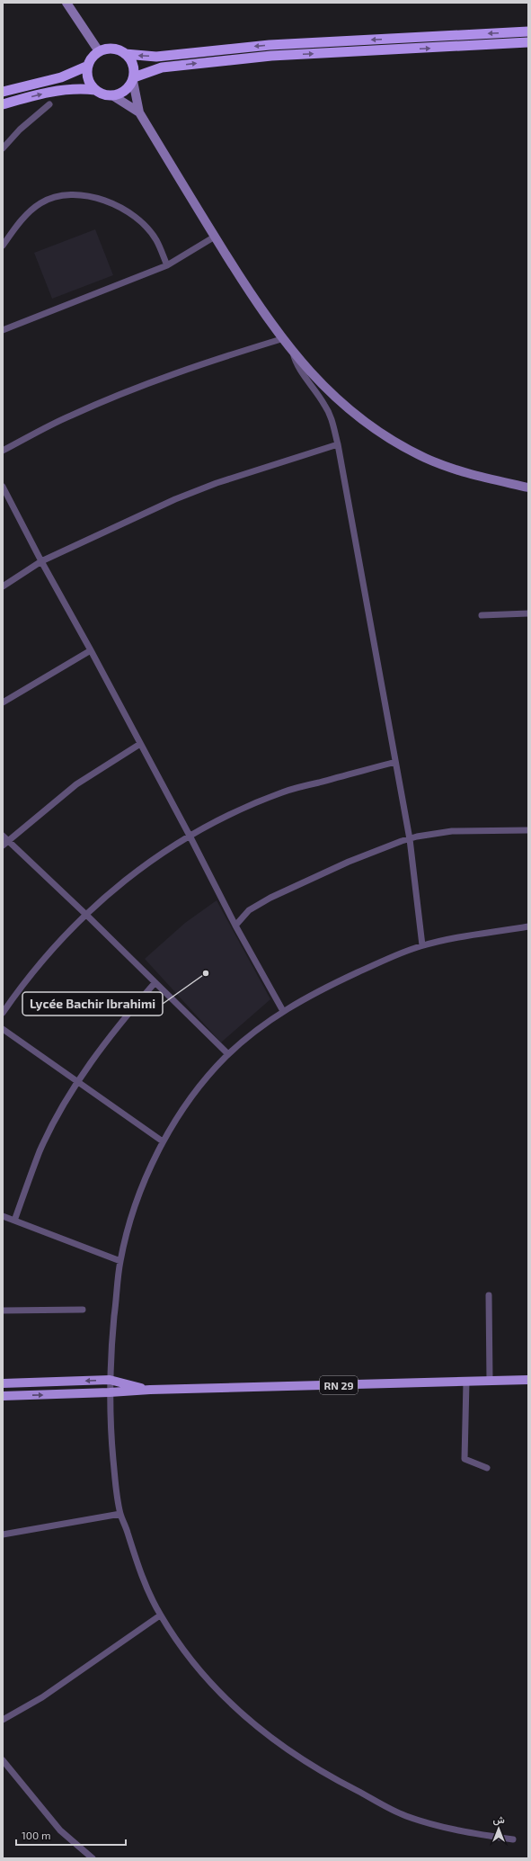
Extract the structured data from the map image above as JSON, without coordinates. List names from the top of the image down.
{
  "streets": {
    "main road": ["RN 29"]
  },
  "places": ["Lycée Bachir Ibrahimi"],
  "scale_bar": "100 m",
  "north": "top"
}
